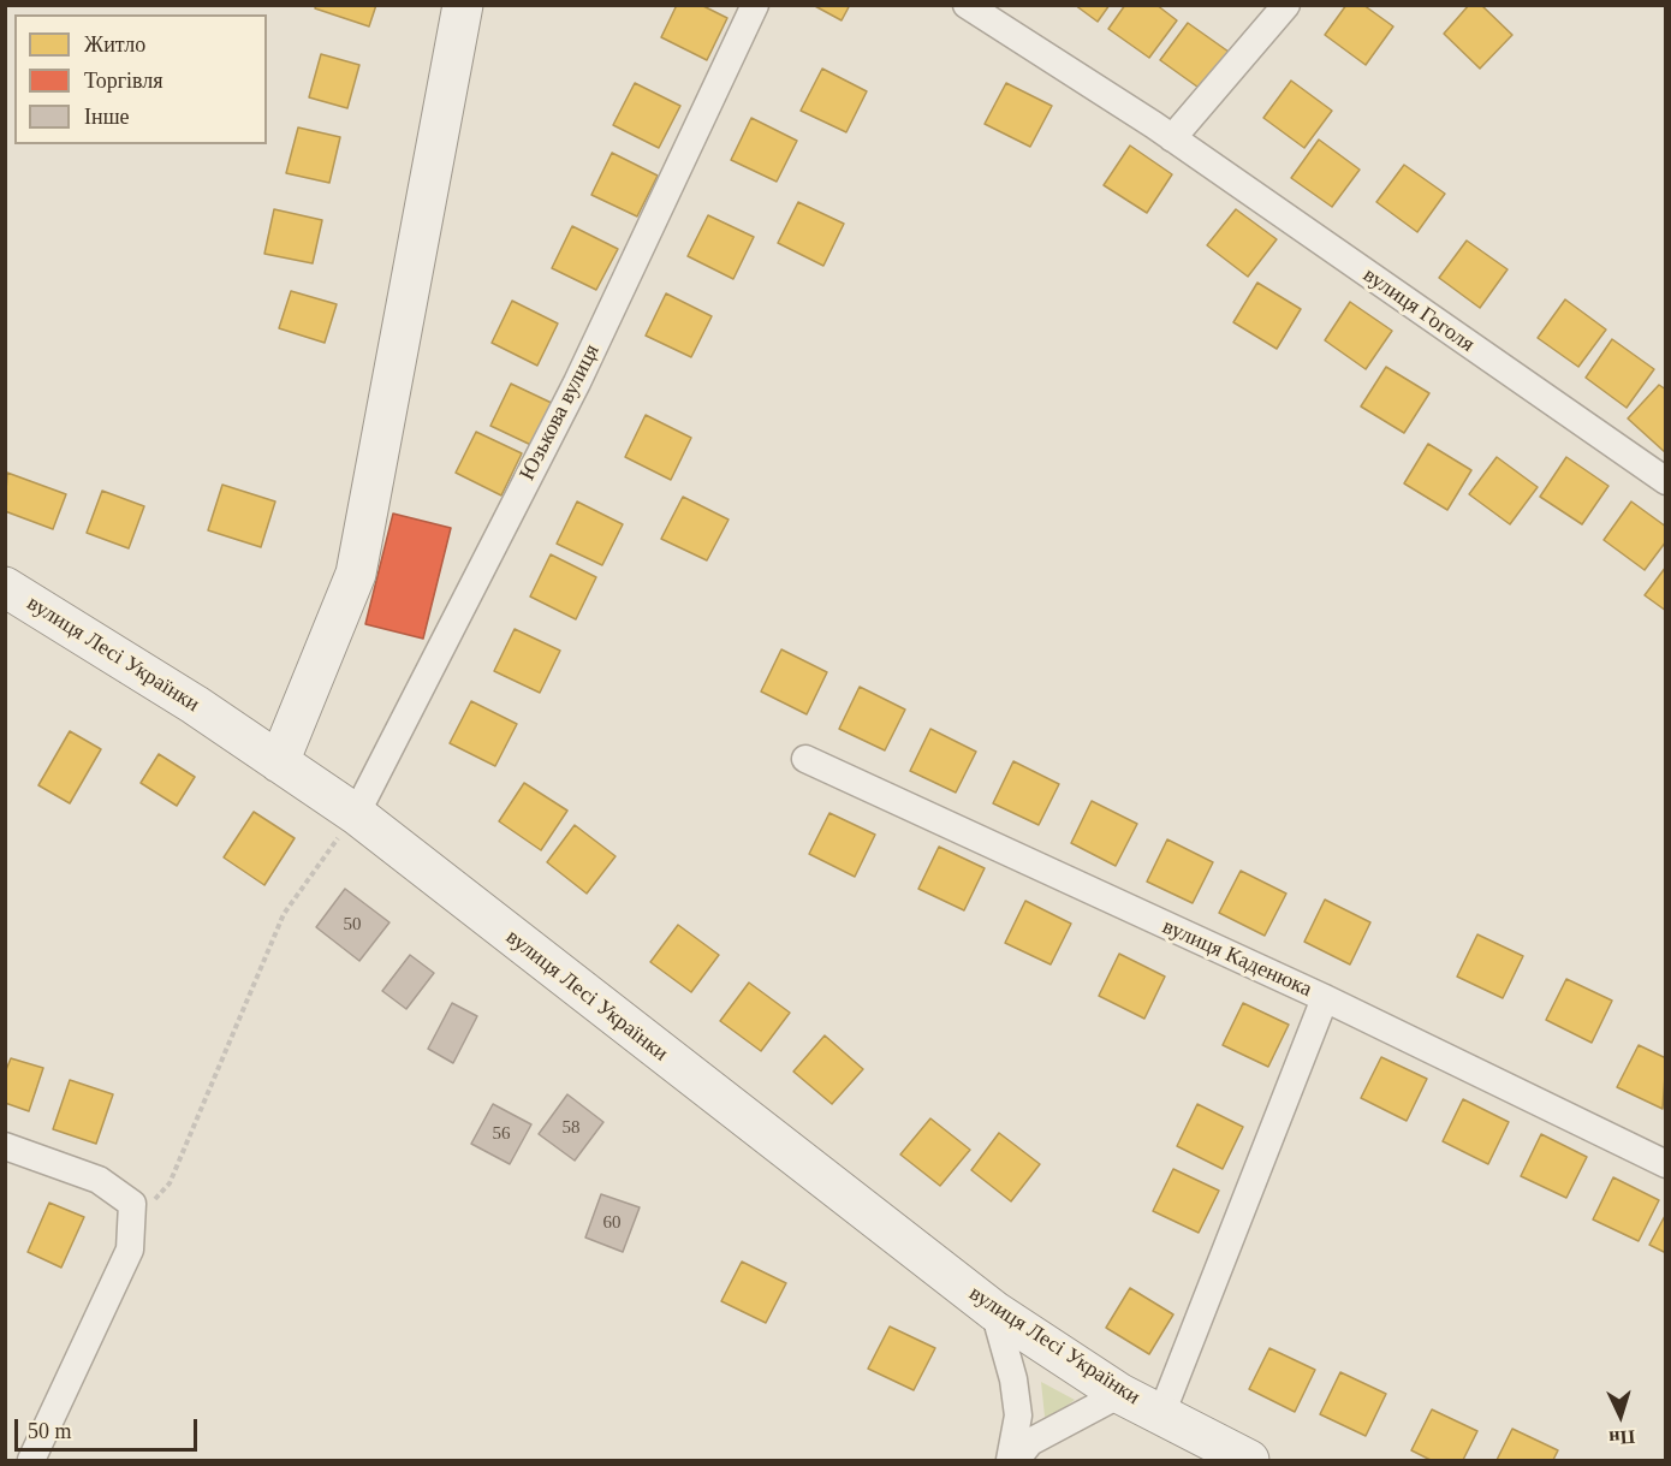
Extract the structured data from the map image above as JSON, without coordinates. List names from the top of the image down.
{
  "streets": {
    "main road": ["вулиця Лесі Українки"],
    "street": ["вулиця Гоголя", "Юзькова вулиця", "вулиця Каденюка"]
  },
  "crossings": [
    ["Юзькова вулиця", "вулиця Лесі Українки"],
    ["вулиця Лесі Українки", "вулиця Каденюка"]
  ],
  "house_numbers": [
    "50",
    "58",
    "56",
    "60"
  ],
  "legend": ["Житло", "Торгівля", "Інше"],
  "scale_bar": "50 m",
  "north": "bottom"
}
